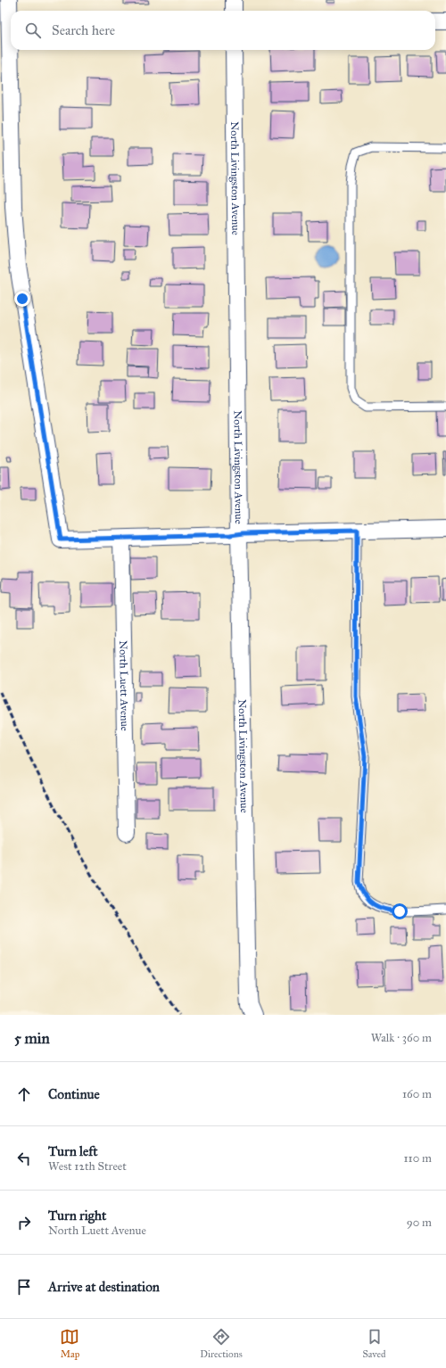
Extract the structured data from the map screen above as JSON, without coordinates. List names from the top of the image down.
{
  "streets": {
    "street": ["North Livingston Avenue", "North Luett Avenue"]
  },
  "page": {
    "search": "Search here",
    "heading": ["5 min", "Walk · 360 m"],
    "list": [
      ["Continue", "160 m"],
      ["Turn left", "West 12th Street", "110 m"],
      ["Turn right", "North Luett Avenue", "90 m"],
      "Arrive at destination"
    ],
    "nav": ["Map", "Directions", "Saved"]
  }
}
